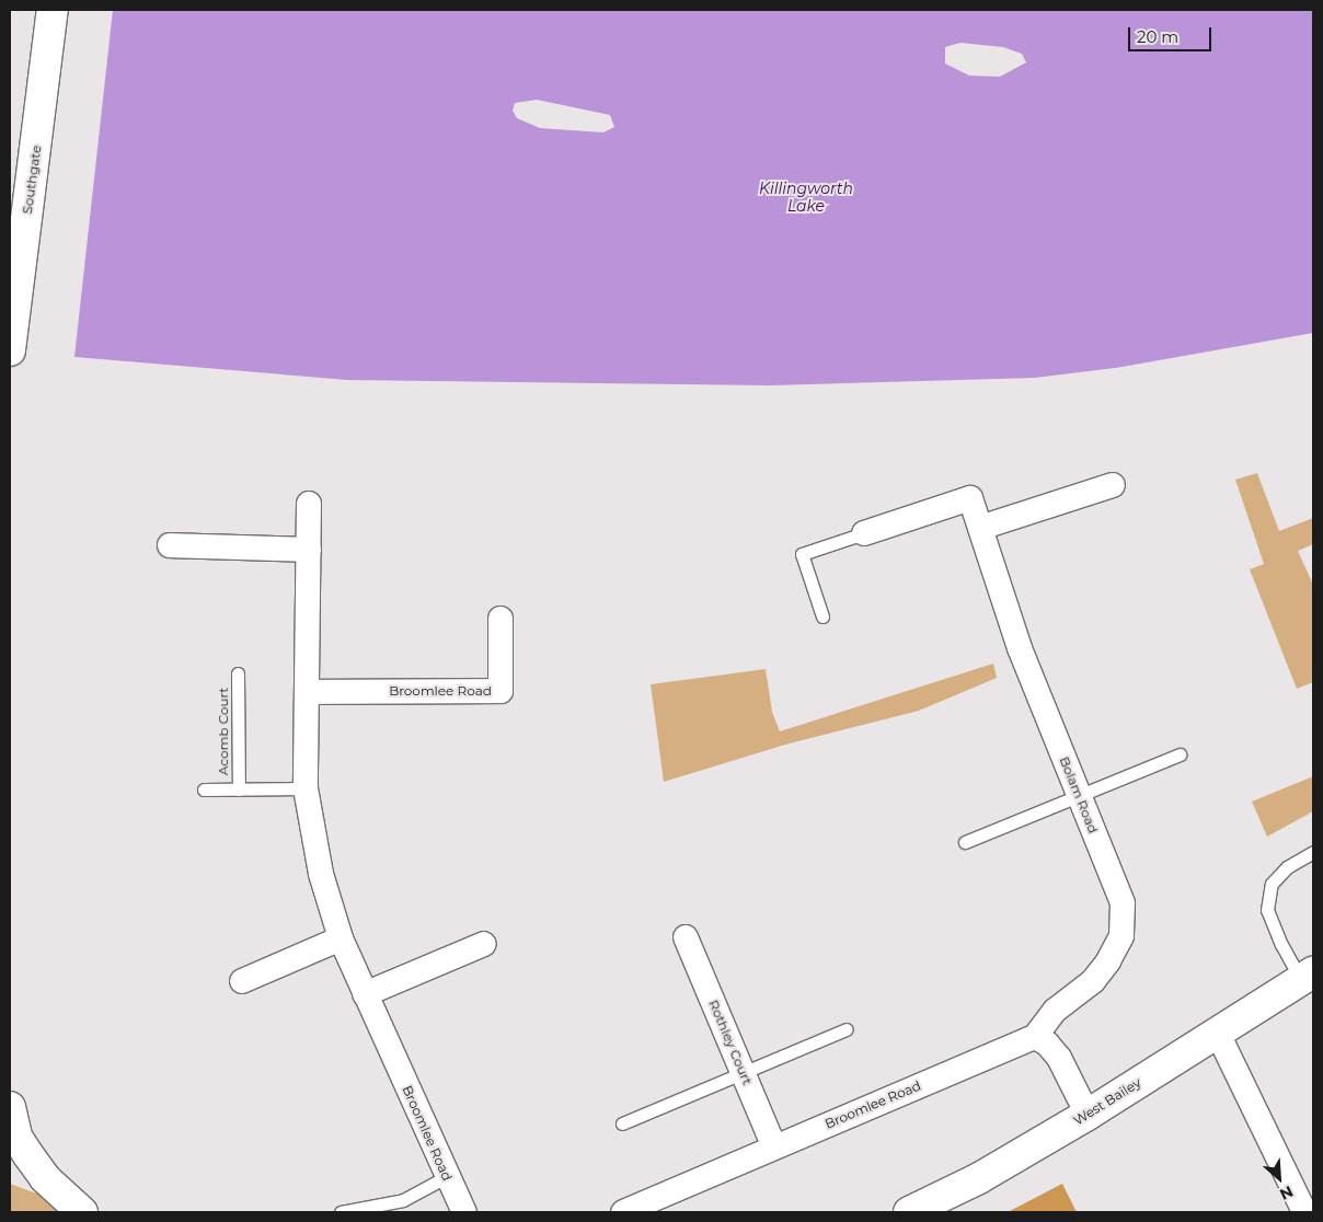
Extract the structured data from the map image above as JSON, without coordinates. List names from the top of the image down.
{
  "streets": {
    "street": [
      "Southgate",
      "Broomlee Road",
      "Bolam Road",
      "Rothley Court",
      "West Bailey"
    ],
    "lane": ["Acomb Court"]
  },
  "crossings": [
    ["Broomlee Road", "Acomb Court"],
    ["Broomlee Road", "Bolam Road"],
    ["Broomlee Road", "Rothley Court"]
  ],
  "water": ["Killingworth Lake"],
  "scale_bar": "20 m",
  "north": "bottom right"
}
